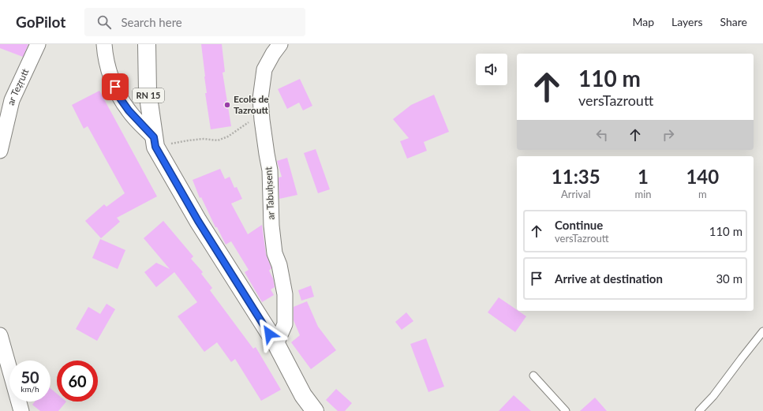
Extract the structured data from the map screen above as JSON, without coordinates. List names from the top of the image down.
{
  "streets": {
    "main road": ["RN 15"],
    "street": ["ar Teẓṛutt", "ar Tabuḥsent"]
  },
  "crossings": [
    ["RN 15", "ar Tabuḥsent"]
  ],
  "places": ["Ecole de Tazroutt"],
  "page": {
    "header": "GoPilot",
    "search": "Search here",
    "nav": ["Map", "Layers", "Share"],
    "turn": ["110 m", "versTazroutt"],
    "eta": [
      "11:35",
      "Arrival",
      "1",
      "min",
      "140",
      "m"
    ],
    "list": [
      {
        "name": "Continue",
        "note": "versTazroutt",
        "value": "110 m"
      },
      {
        "name": "Arrive at destination",
        "value": "30 m"
      }
    ],
    "speed": "50 km/h",
    "limit": "60"
  }
}
